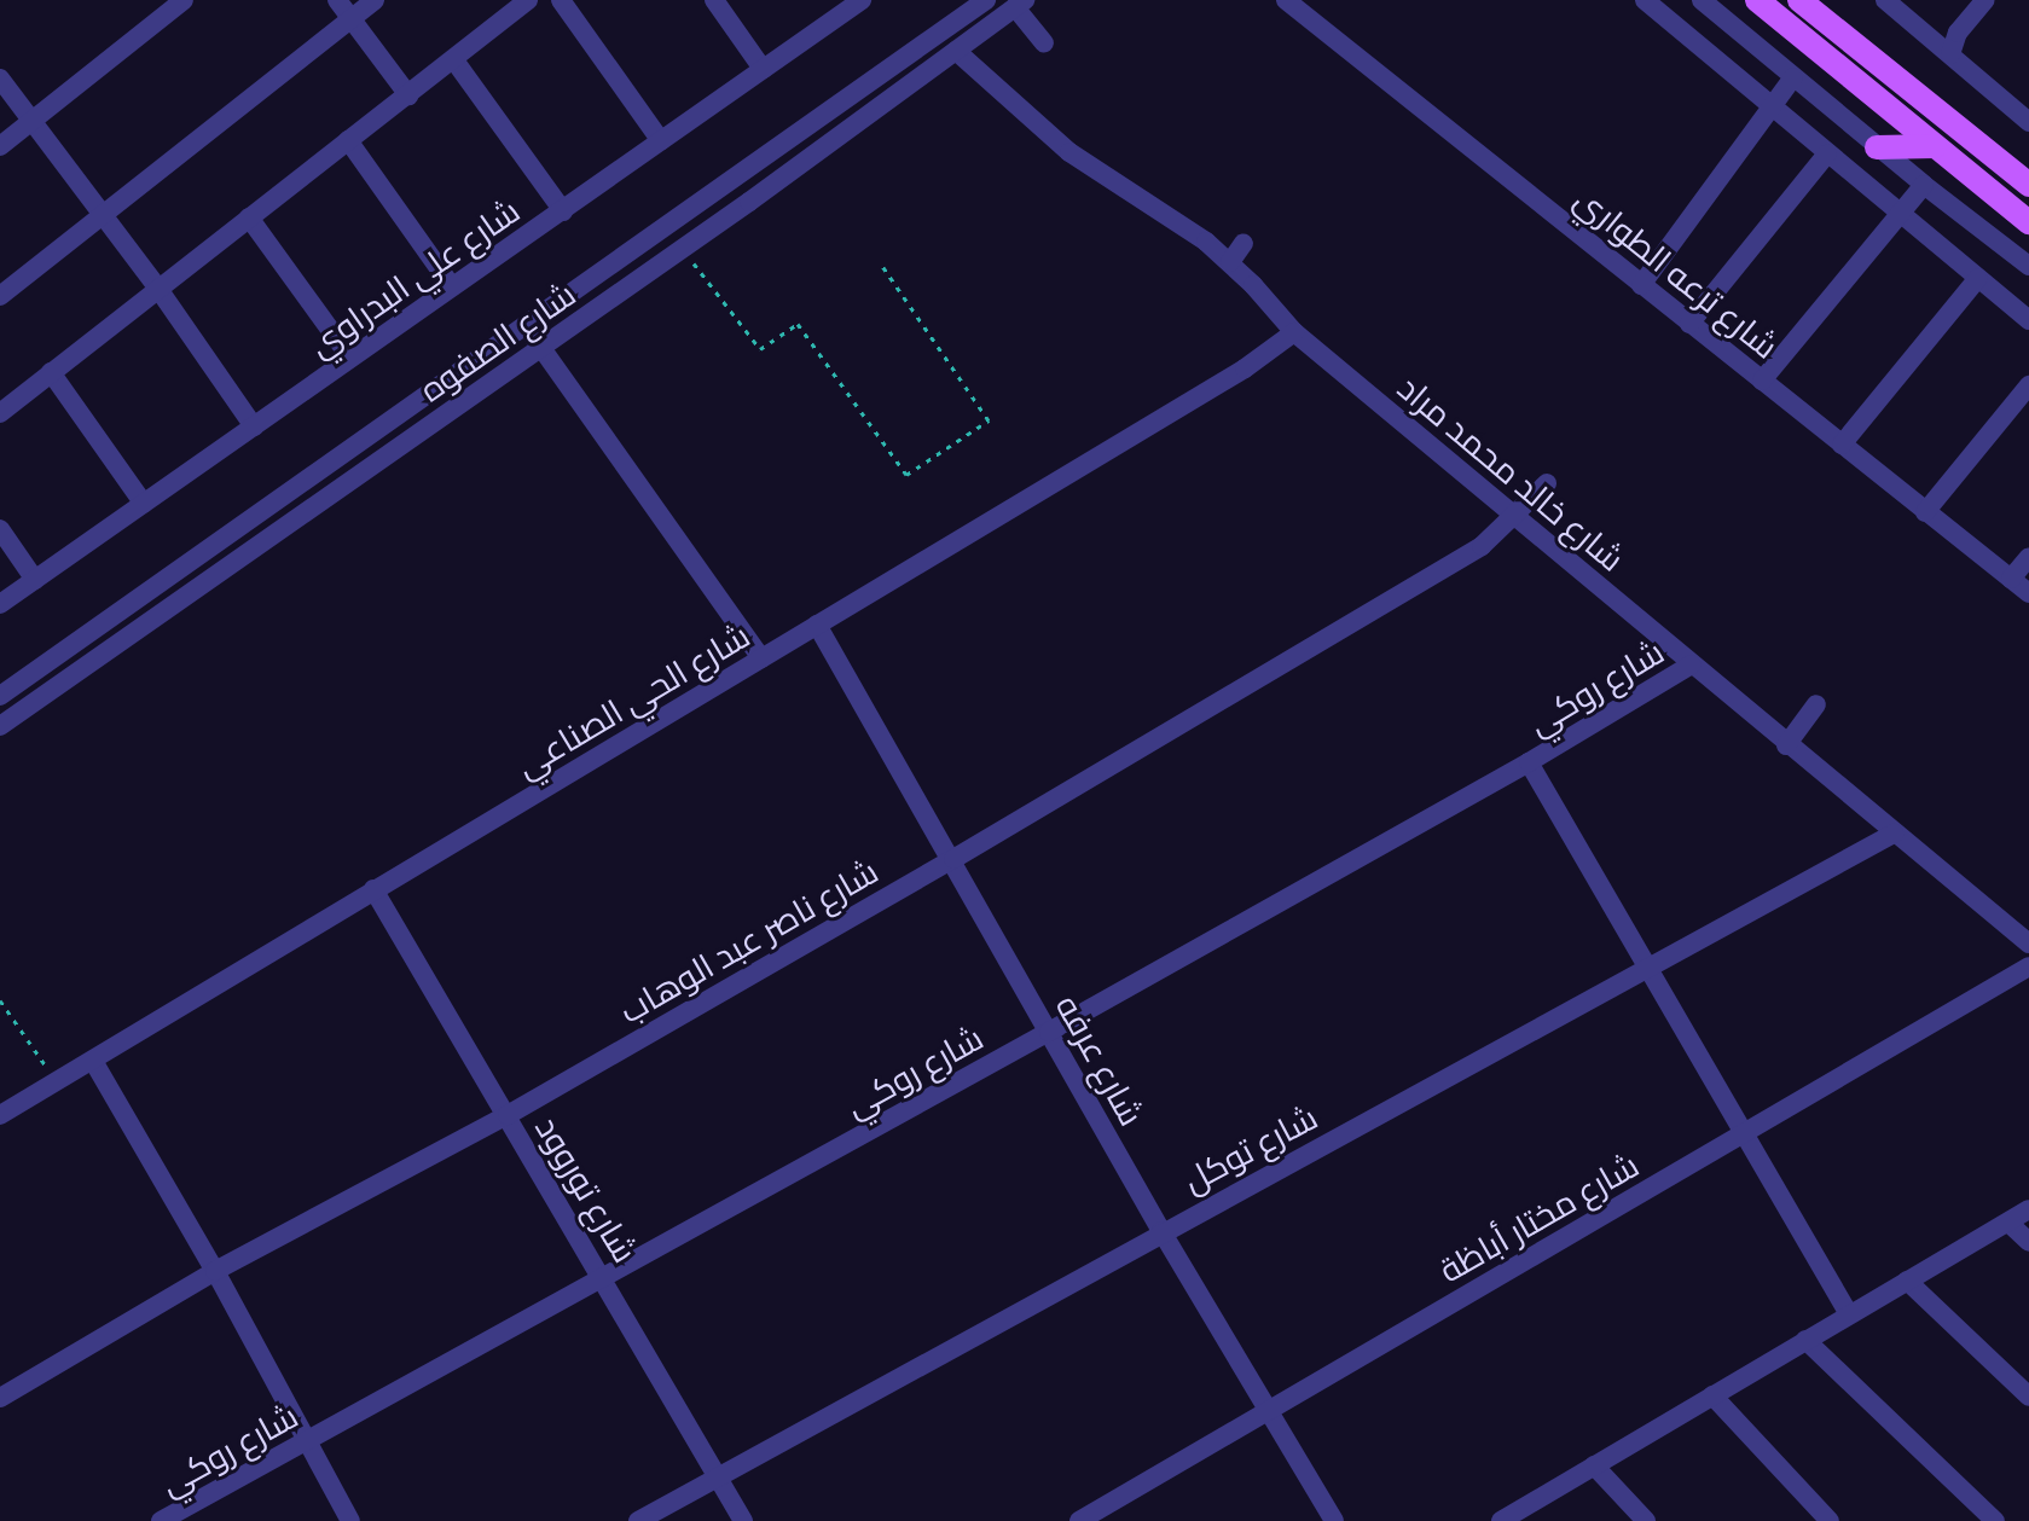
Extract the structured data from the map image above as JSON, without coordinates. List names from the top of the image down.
{
  "streets": {
    "street": [
      "شارع ترعه الطواري",
      "شارع علي البدراوي",
      "شارع الصفوه",
      "شارع خالد محمد مراد",
      "شارع روكي",
      "شارع الحي الصناعي",
      "شارع ناصر عبد الوهاب",
      "شارع عرفه",
      "شارع توكل",
      "شارع توروود",
      "شارع مختار أباظة"
    ]
  },
  "crossings": [
    ["شارع الصفوه", "شارع خالد محمد مراد"],
    ["شارع خالد محمد مراد", "شارع روكي"],
    ["شارع خالد محمد مراد", "شارع الحي الصناعي"],
    ["شارع خالد محمد مراد", "شارع ناصر عبد الوهاب"],
    ["شارع خالد محمد مراد", "شارع توكل"],
    ["شارع روكي", "شارع عرفه"],
    ["شارع روكي", "شارع توروود"],
    ["شارع الحي الصناعي", "شارع عرفه"],
    ["شارع الحي الصناعي", "شارع توروود"],
    ["شارع ناصر عبد الوهاب", "شارع عرفه"],
    ["شارع ناصر عبد الوهاب", "شارع توروود"],
    ["شارع عرفه", "شارع توكل"],
    ["شارع عرفه", "شارع مختار أباظة"],
    ["شارع توكل", "شارع توروود"]
  ]
}
